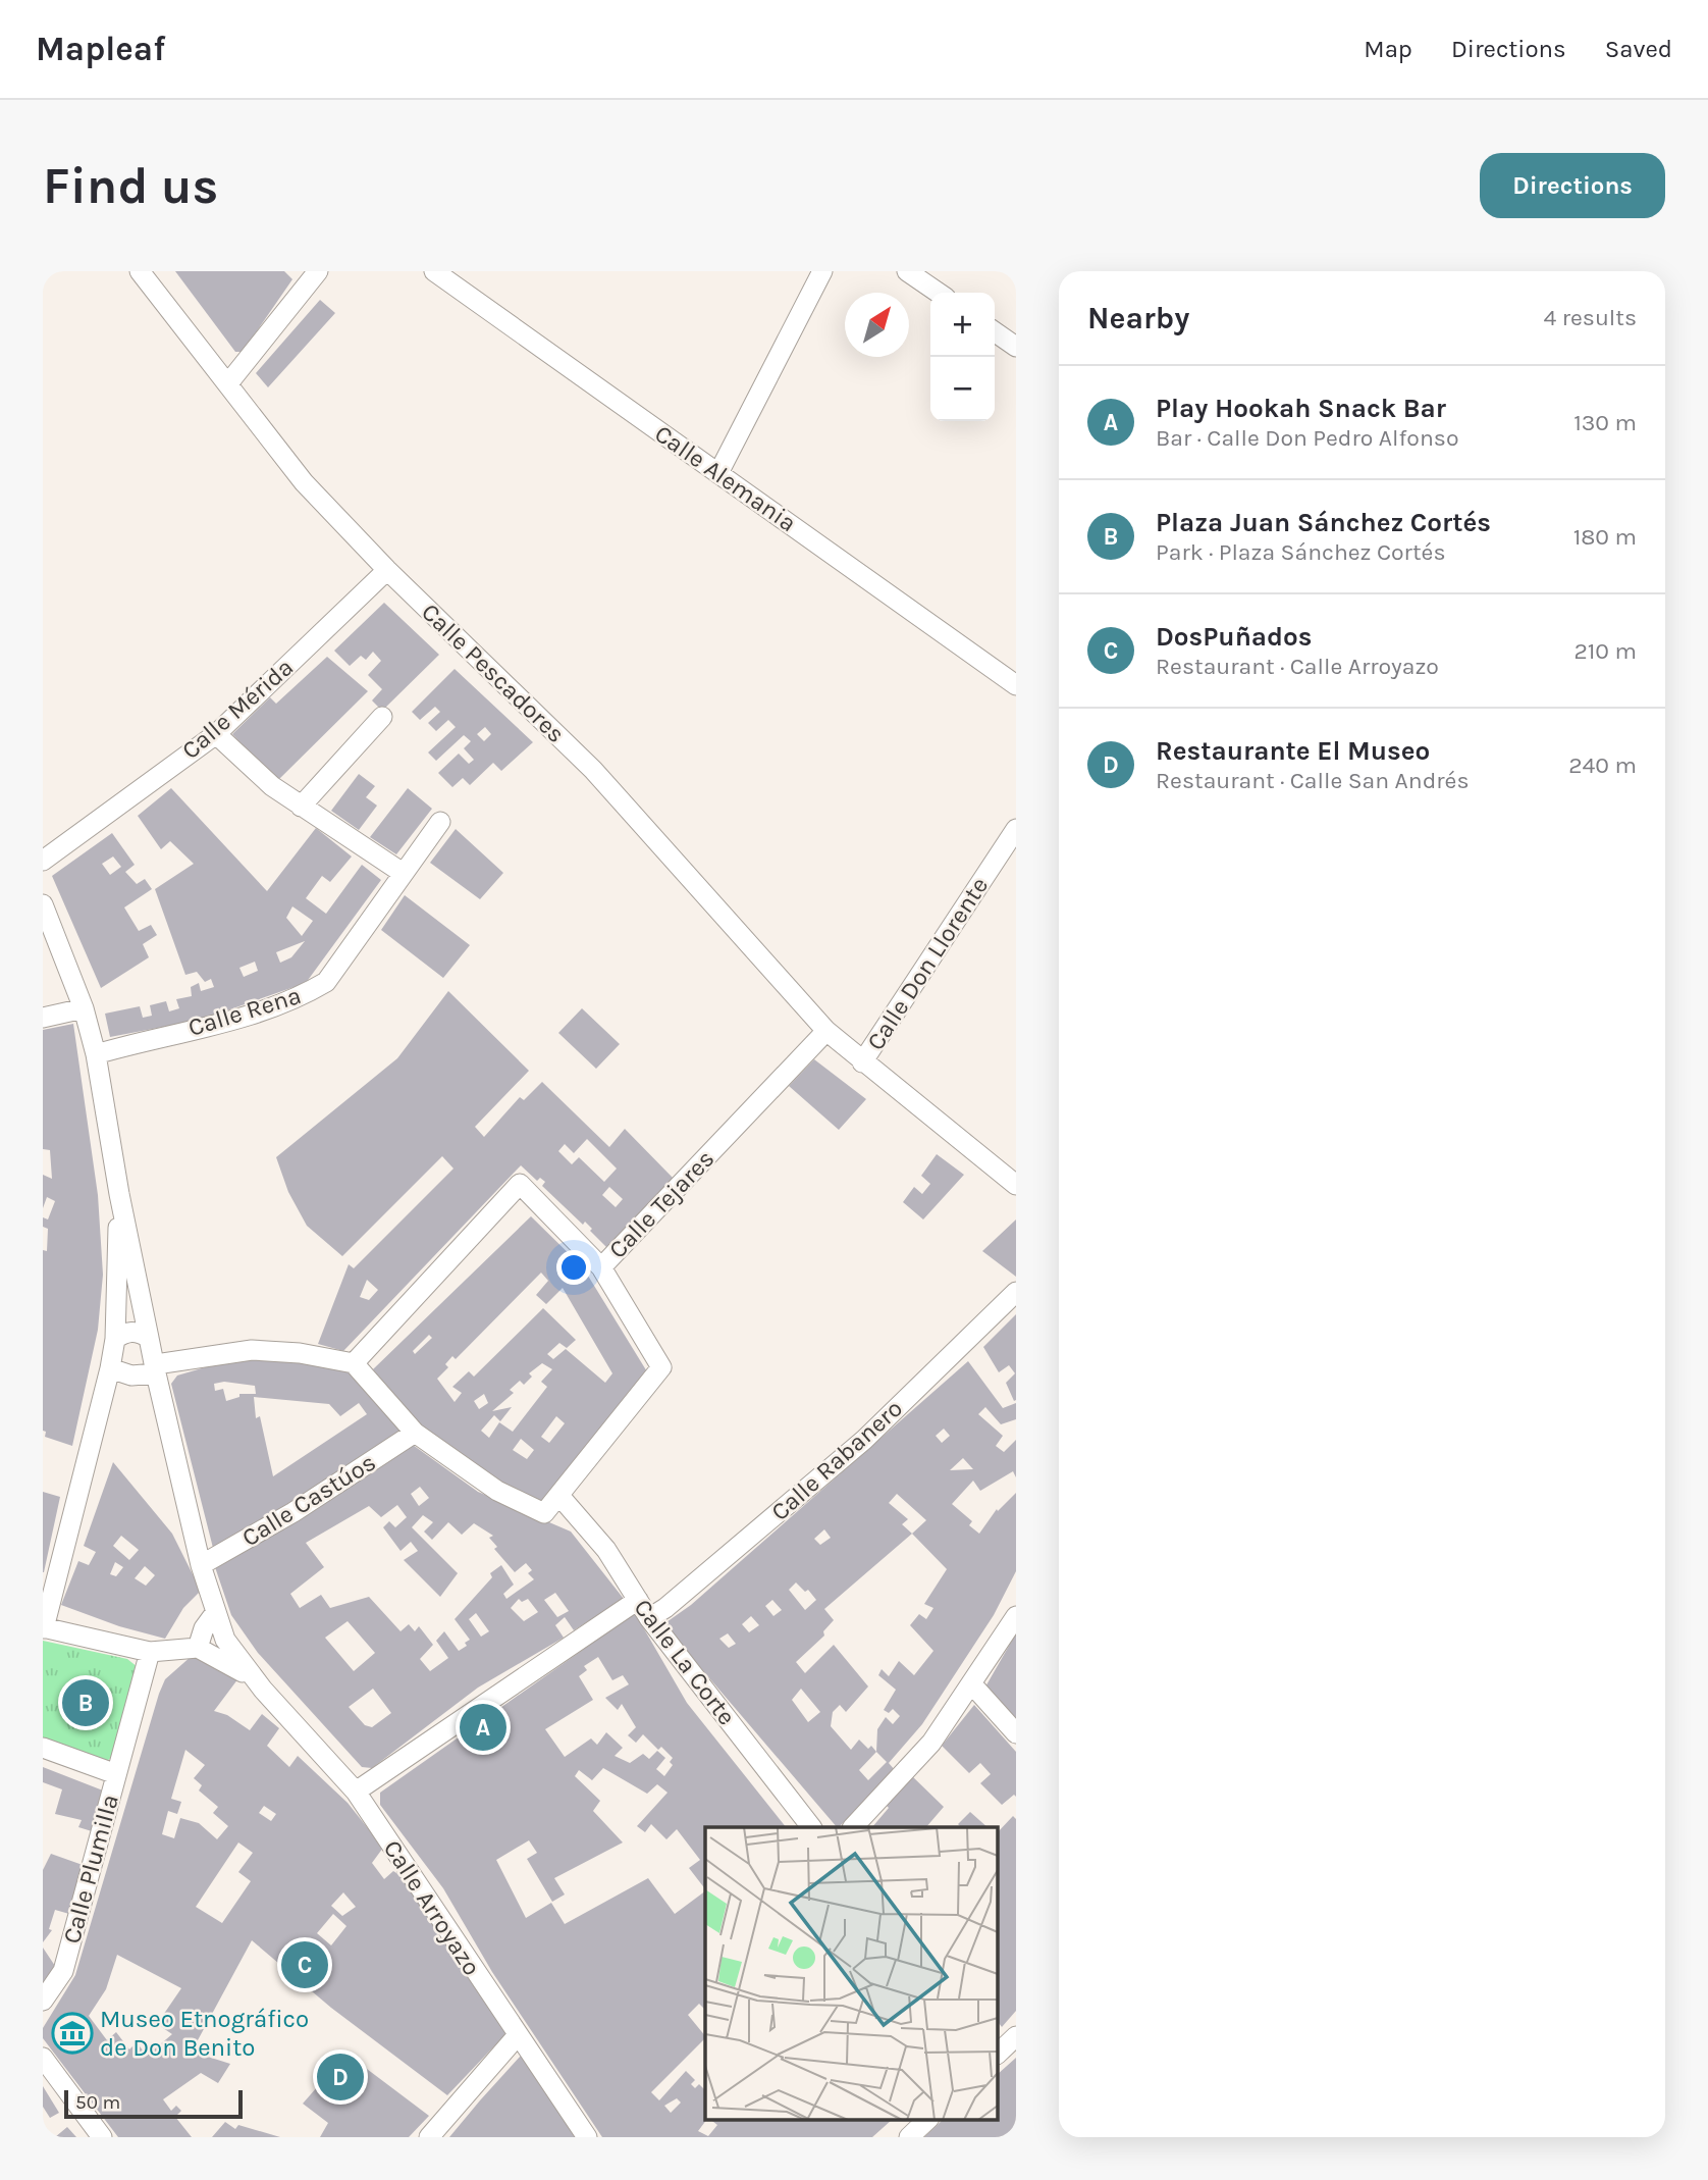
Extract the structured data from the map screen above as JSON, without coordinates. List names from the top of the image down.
{
  "streets": {
    "street": [
      "Calle Alemania",
      "Calle Pescadores",
      "Calle Mérida",
      "Calle Don Llorente",
      "Calle Rena",
      "Calle Tejares",
      "Calle Rabanero",
      "Calle Castúos",
      "Calle La Corte",
      "Calle Plumilla",
      "Calle Arroyazo"
    ]
  },
  "crossings": [
    ["Calle Pescadores", "Calle Mérida"],
    ["Calle Pescadores", "Calle Don Llorente"],
    ["Calle Pescadores", "Calle Tejares"],
    ["Calle Tejares", "Calle La Corte"],
    ["Calle Rabanero", "Calle La Corte"],
    ["Calle Castúos", "Calle Arroyazo"]
  ],
  "places": {
    "museum": ["Museo Etnográfico de Don Benito"]
  },
  "scale_bar": "50 m",
  "north": "top right",
  "page": {
    "header": "Mapleaf",
    "nav": ["Map", "Directions", "Saved"],
    "buttons": "Directions",
    "title": "Find us",
    "heading": ["Nearby", "4 results"],
    "map_buttons": ["+", "−"],
    "list": [
      {
        "mark": "A",
        "name": "Play Hookah Snack Bar",
        "note": "Bar · Calle Don Pedro Alfonso",
        "value": "130 m"
      },
      {
        "mark": "B",
        "name": "Plaza Juan Sánchez Cortés",
        "note": "Park · Plaza Sánchez Cortés",
        "value": "180 m"
      },
      {
        "mark": "C",
        "name": "DosPuñados",
        "note": "Restaurant · Calle Arroyazo",
        "value": "210 m"
      },
      {
        "mark": "D",
        "name": "Restaurante El Museo",
        "note": "Restaurant · Calle San Andrés",
        "value": "240 m"
      }
    ],
    "pins": [
      "B",
      "A",
      "C",
      "D"
    ],
    "scale": "50 m"
  }
}
